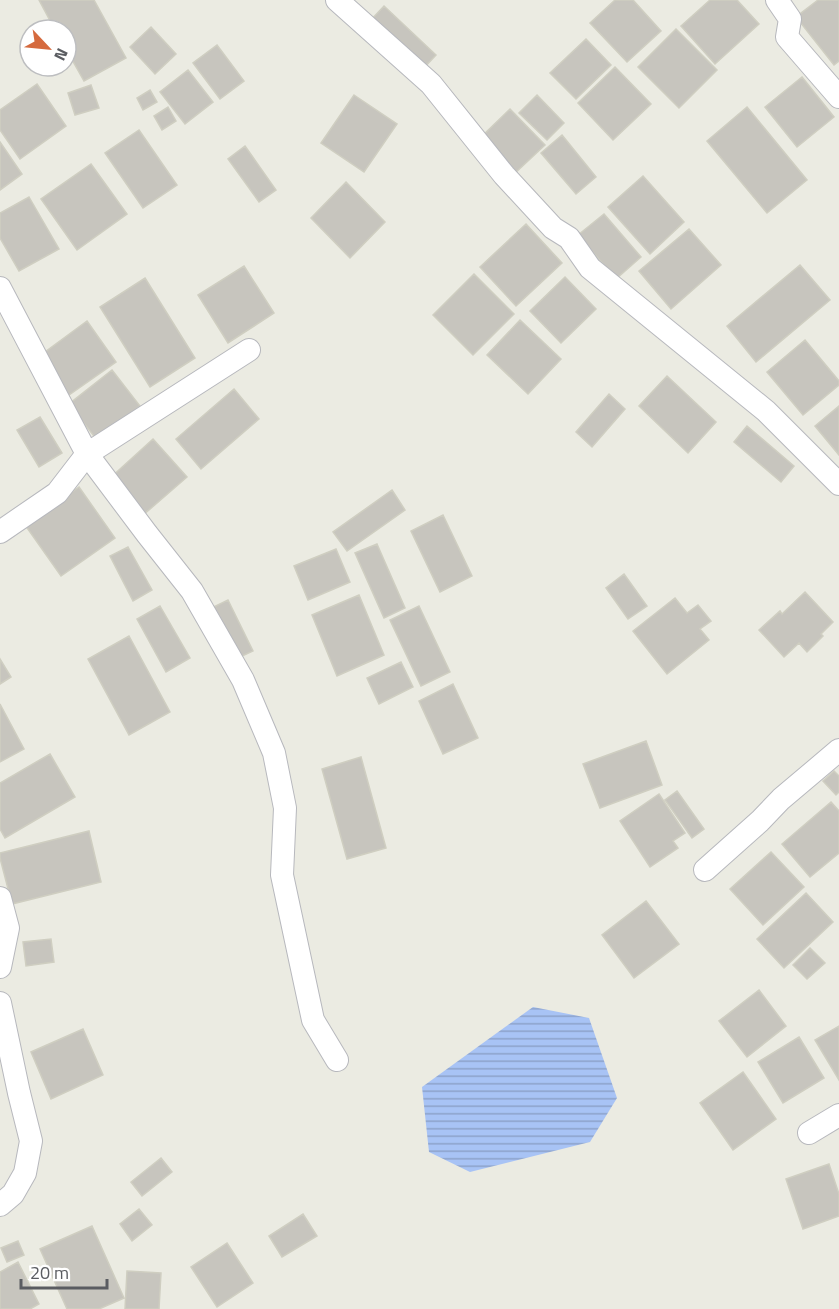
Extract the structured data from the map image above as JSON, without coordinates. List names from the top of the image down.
{
  "scale_bar": "20 m",
  "north": "bottom right"
}
